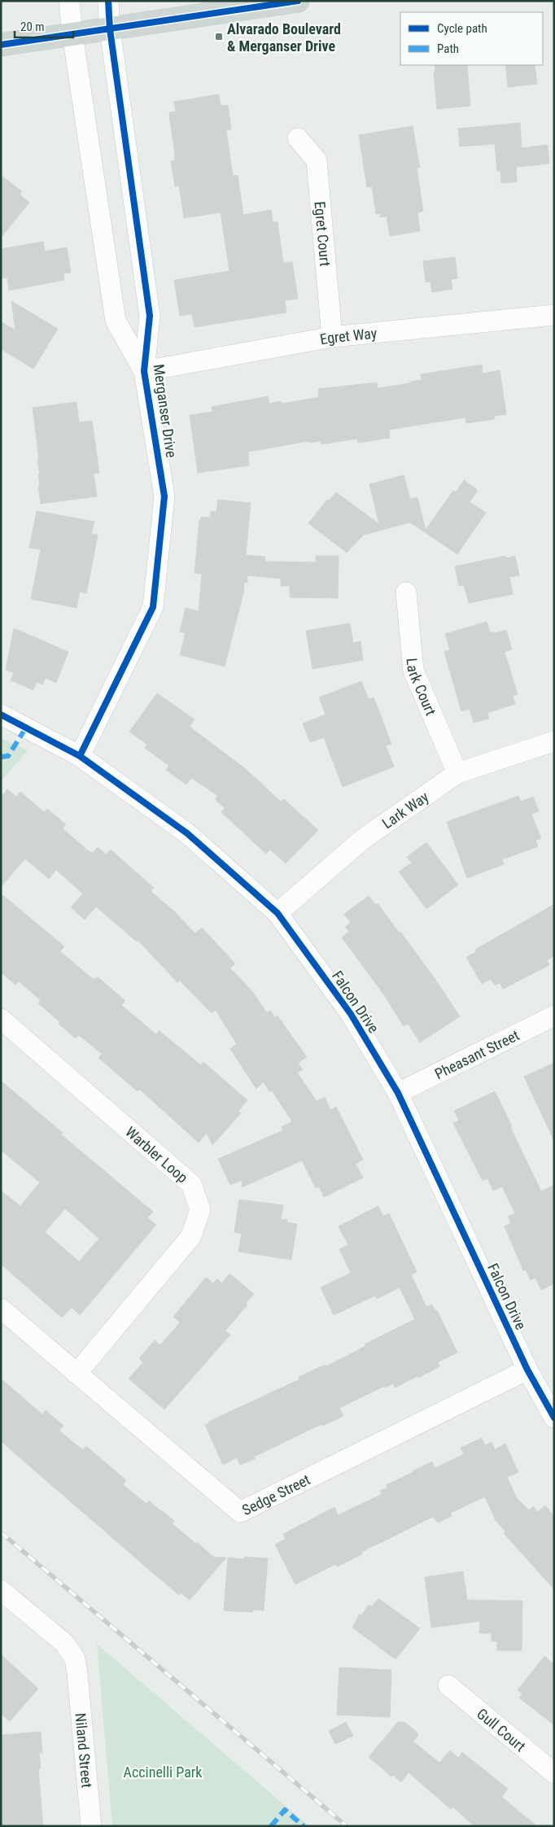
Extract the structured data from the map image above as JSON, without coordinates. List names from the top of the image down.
{
  "streets": {
    "street": [
      "Egret Court",
      "Egret Way",
      "Merganser Drive",
      "Lark Court",
      "Lark Way",
      "Falcon Drive",
      "Pheasant Street",
      "Warbler Loop",
      "Sedge Street",
      "Gull Court",
      "Niland Street"
    ]
  },
  "crossings": [
    ["Egret Court", "Egret Way"],
    ["Egret Way", "Merganser Drive"],
    ["Merganser Drive", "Falcon Drive"],
    ["Lark Court", "Lark Way"],
    ["Lark Way", "Falcon Drive"],
    ["Falcon Drive", "Pheasant Street"],
    ["Falcon Drive", "Sedge Street"],
    ["Warbler Loop", "Sedge Street"]
  ],
  "parks": ["Accinelli Park"],
  "places": {
    "transit": ["Alvarado Boulevard & Merganser Drive"]
  },
  "legend": ["Cycle path", "Path"],
  "scale_bar": "20 m"
}
